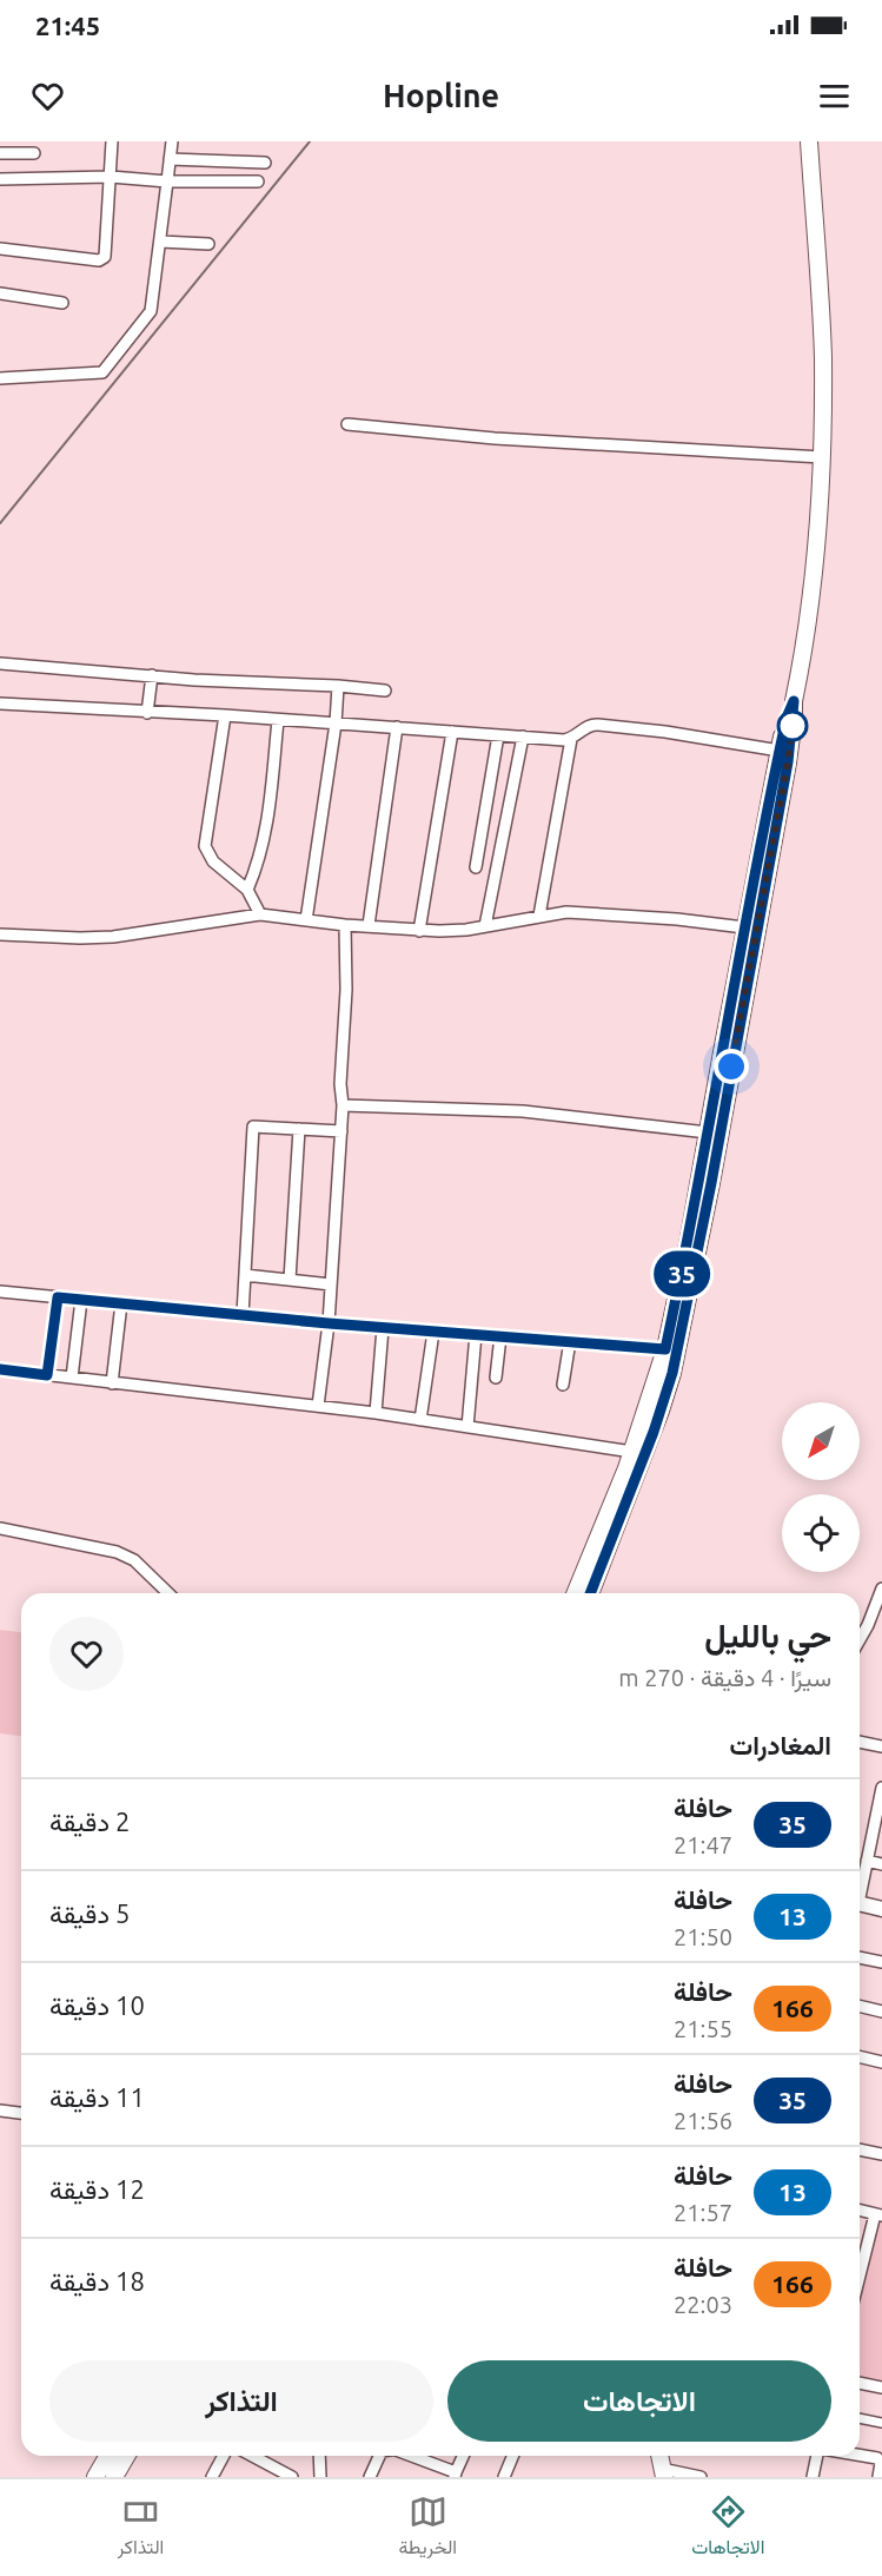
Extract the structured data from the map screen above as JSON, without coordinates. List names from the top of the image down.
{
  "lines": ["bus line 35"],
  "north": "bottom left",
  "page": {
    "status": "21:45",
    "header": "Hopline",
    "on_map": "35",
    "heading": [
      ["حي بالليل", "سيرًا · 4 دقيقة · 270 m"],
      "المغادرات"
    ],
    "list": [
      {
        "mark": "35",
        "name": "حافلة",
        "note": "21:47",
        "value": "2 دقيقة"
      },
      {
        "mark": "13",
        "name": "حافلة",
        "note": "21:50",
        "value": "5 دقيقة"
      },
      {
        "mark": "166",
        "name": "حافلة",
        "note": "21:55",
        "value": "10 دقيقة"
      },
      {
        "mark": "35",
        "name": "حافلة",
        "note": "21:56",
        "value": "11 دقيقة"
      },
      {
        "mark": "13",
        "name": "حافلة",
        "note": "21:57",
        "value": "12 دقيقة"
      },
      {
        "mark": "166",
        "name": "حافلة",
        "note": "22:03",
        "value": "18 دقيقة"
      }
    ],
    "buttons": ["الاتجاهات", "التذاكر"],
    "tabs": ["الاتجاهات", "الخريطة", "التذاكر"]
  }
}
